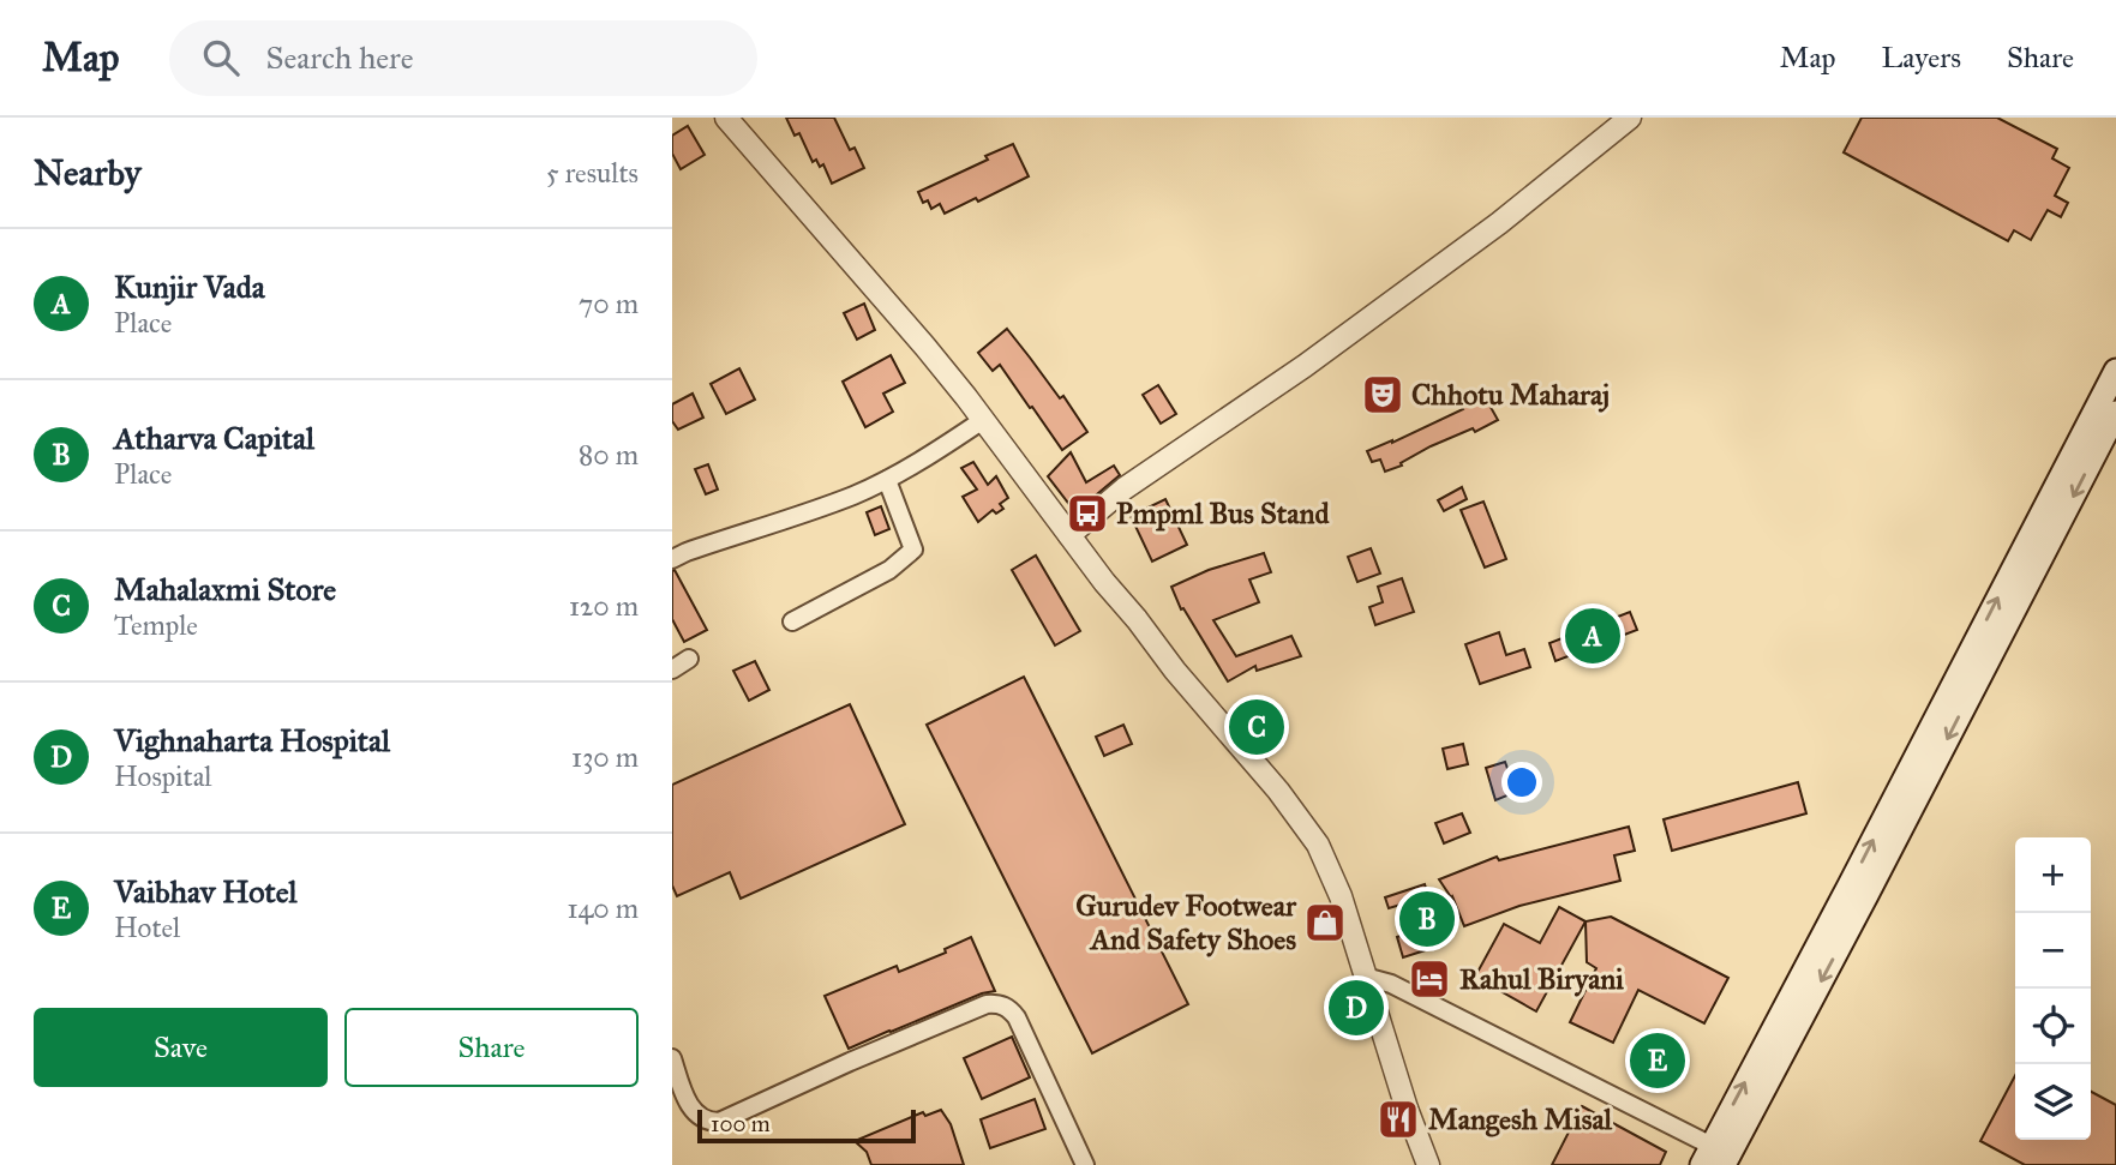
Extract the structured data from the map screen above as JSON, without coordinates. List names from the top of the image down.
{
  "places": {
    "theatre": ["Chhotu Maharaj"],
    "bus stop": ["Pmpml Bus Stand"],
    "shop": ["Gurudev Footwear And Safety Shoes"],
    "hotel": ["Rahul Biryani"],
    "restaurant": ["Mangesh Misal"]
  },
  "scale_bar": "100 m",
  "page": {
    "header": "Map",
    "search": "Search here",
    "nav": ["Map", "Layers", "Share"],
    "heading": ["Nearby", "5 results"],
    "list": [
      {
        "mark": "A",
        "name": "Kunjir Vada",
        "note": "Place",
        "value": "70 m"
      },
      {
        "mark": "B",
        "name": "Atharva Capital",
        "note": "Place",
        "value": "80 m"
      },
      {
        "mark": "C",
        "name": "Mahalaxmi Store",
        "note": "Temple",
        "value": "120 m"
      },
      {
        "mark": "D",
        "name": "Vighnaharta Hospital",
        "note": "Hospital",
        "value": "130 m"
      },
      {
        "mark": "E",
        "name": "Vaibhav Hotel",
        "note": "Hotel",
        "value": "140 m"
      }
    ],
    "pins": [
      "A",
      "C",
      "B",
      "D",
      "E"
    ],
    "map_buttons": ["+", "−"],
    "buttons": ["Save", "Share"],
    "scale": "100 m"
  }
}
